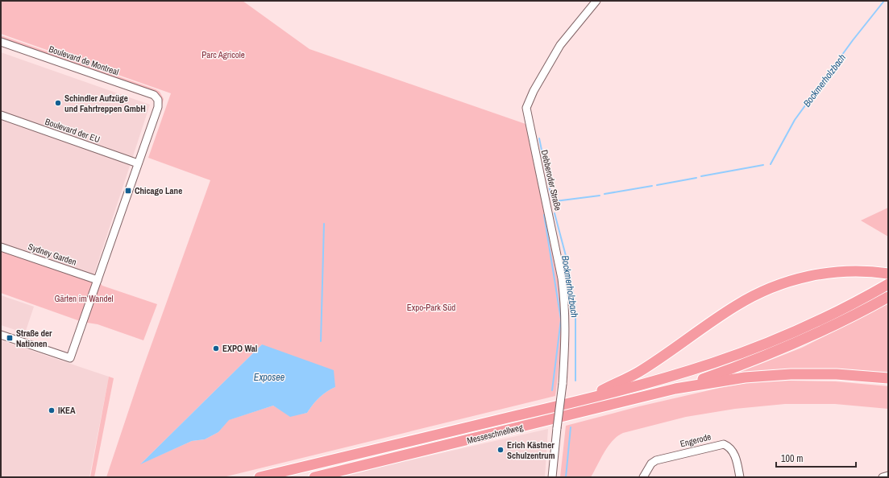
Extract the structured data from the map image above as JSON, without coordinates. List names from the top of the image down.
{
  "streets": {
    "highway": ["Messeschnellweg"],
    "street": [
      "Boulevard de Montreal",
      "Boulevard der EU",
      "Debberoder Straße",
      "Sydney Garden",
      "Engerode"
    ]
  },
  "crossings": [
    ["Boulevard de Montreal", "Boulevard der EU"]
  ],
  "water": ["Bockmerholzbach", "Exposee"],
  "parks": ["Parc Agricole", "Gärten im Wandel", "Expo-Park Süd"],
  "places": {
    "other": [
      "Schindler Aufzüge und Fahrtreppen GmbH",
      "EXPO Wal",
      "IKEA",
      "Erich Kästner Schulzentrum"
    ],
    "transit": ["Chicago Lane", "Straße der Nationen"]
  },
  "scale_bar": "100 m"
}
